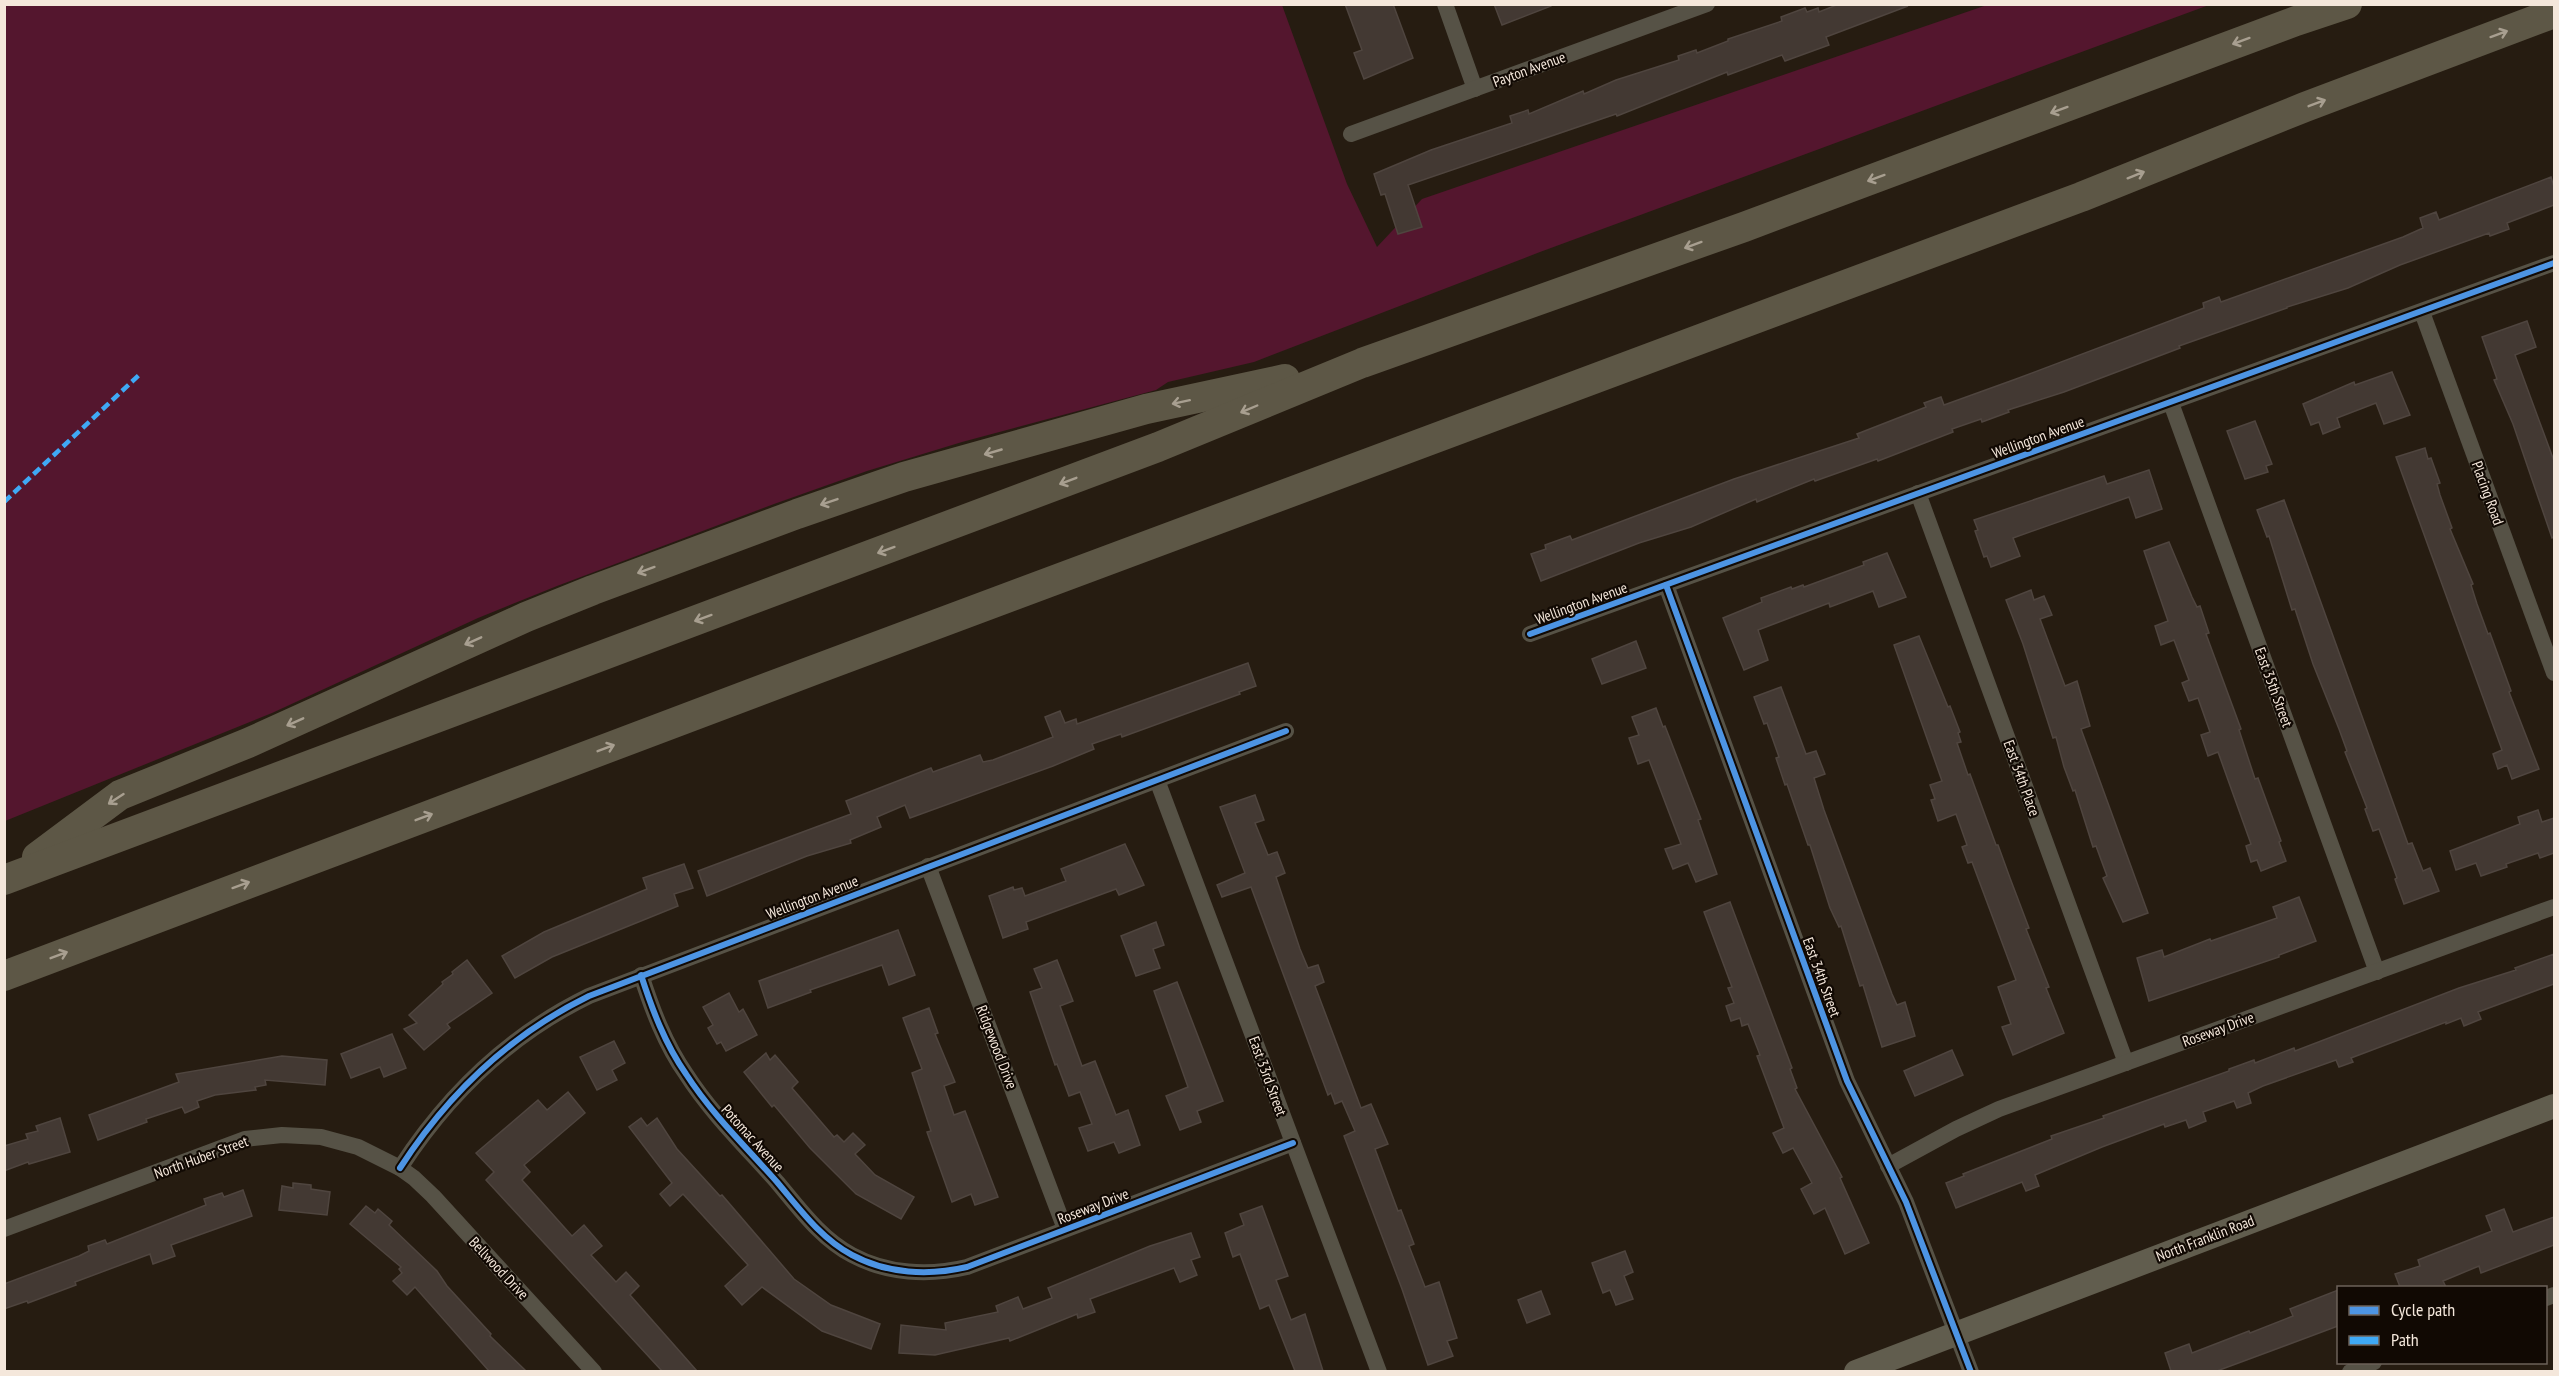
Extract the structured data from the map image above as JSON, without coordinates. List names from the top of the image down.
{
  "streets": {
    "main road": ["North Franklin Road"],
    "street": [
      "Payton Avenue",
      "Wellington Avenue",
      "Placing Road",
      "East 35th Street",
      "East 34th Place",
      "East 34th Street",
      "Roseway Drive",
      "Ridgewood Drive",
      "East 33rd Street",
      "Potomac Avenue",
      "North Huber Street",
      "Bellwood Drive"
    ]
  },
  "crossings": [
    ["Wellington Avenue", "Placing Road"],
    ["Wellington Avenue", "East 35th Street"],
    ["Wellington Avenue", "East 34th Place"],
    ["Wellington Avenue", "East 34th Street"],
    ["Wellington Avenue", "Ridgewood Drive"],
    ["Wellington Avenue", "East 33rd Street"],
    ["Wellington Avenue", "Potomac Avenue"],
    ["Wellington Avenue", "North Huber Street"],
    ["Wellington Avenue", "Bellwood Drive"],
    ["East 35th Street", "Roseway Drive"],
    ["East 34th Place", "Roseway Drive"],
    ["East 34th Street", "Roseway Drive"],
    ["East 34th Street", "North Franklin Road"],
    ["Roseway Drive", "Ridgewood Drive"],
    ["Roseway Drive", "East 33rd Street"],
    ["Roseway Drive", "Potomac Avenue"],
    ["North Huber Street", "Bellwood Drive"]
  ],
  "legend": ["Cycle path", "Path"]
}
